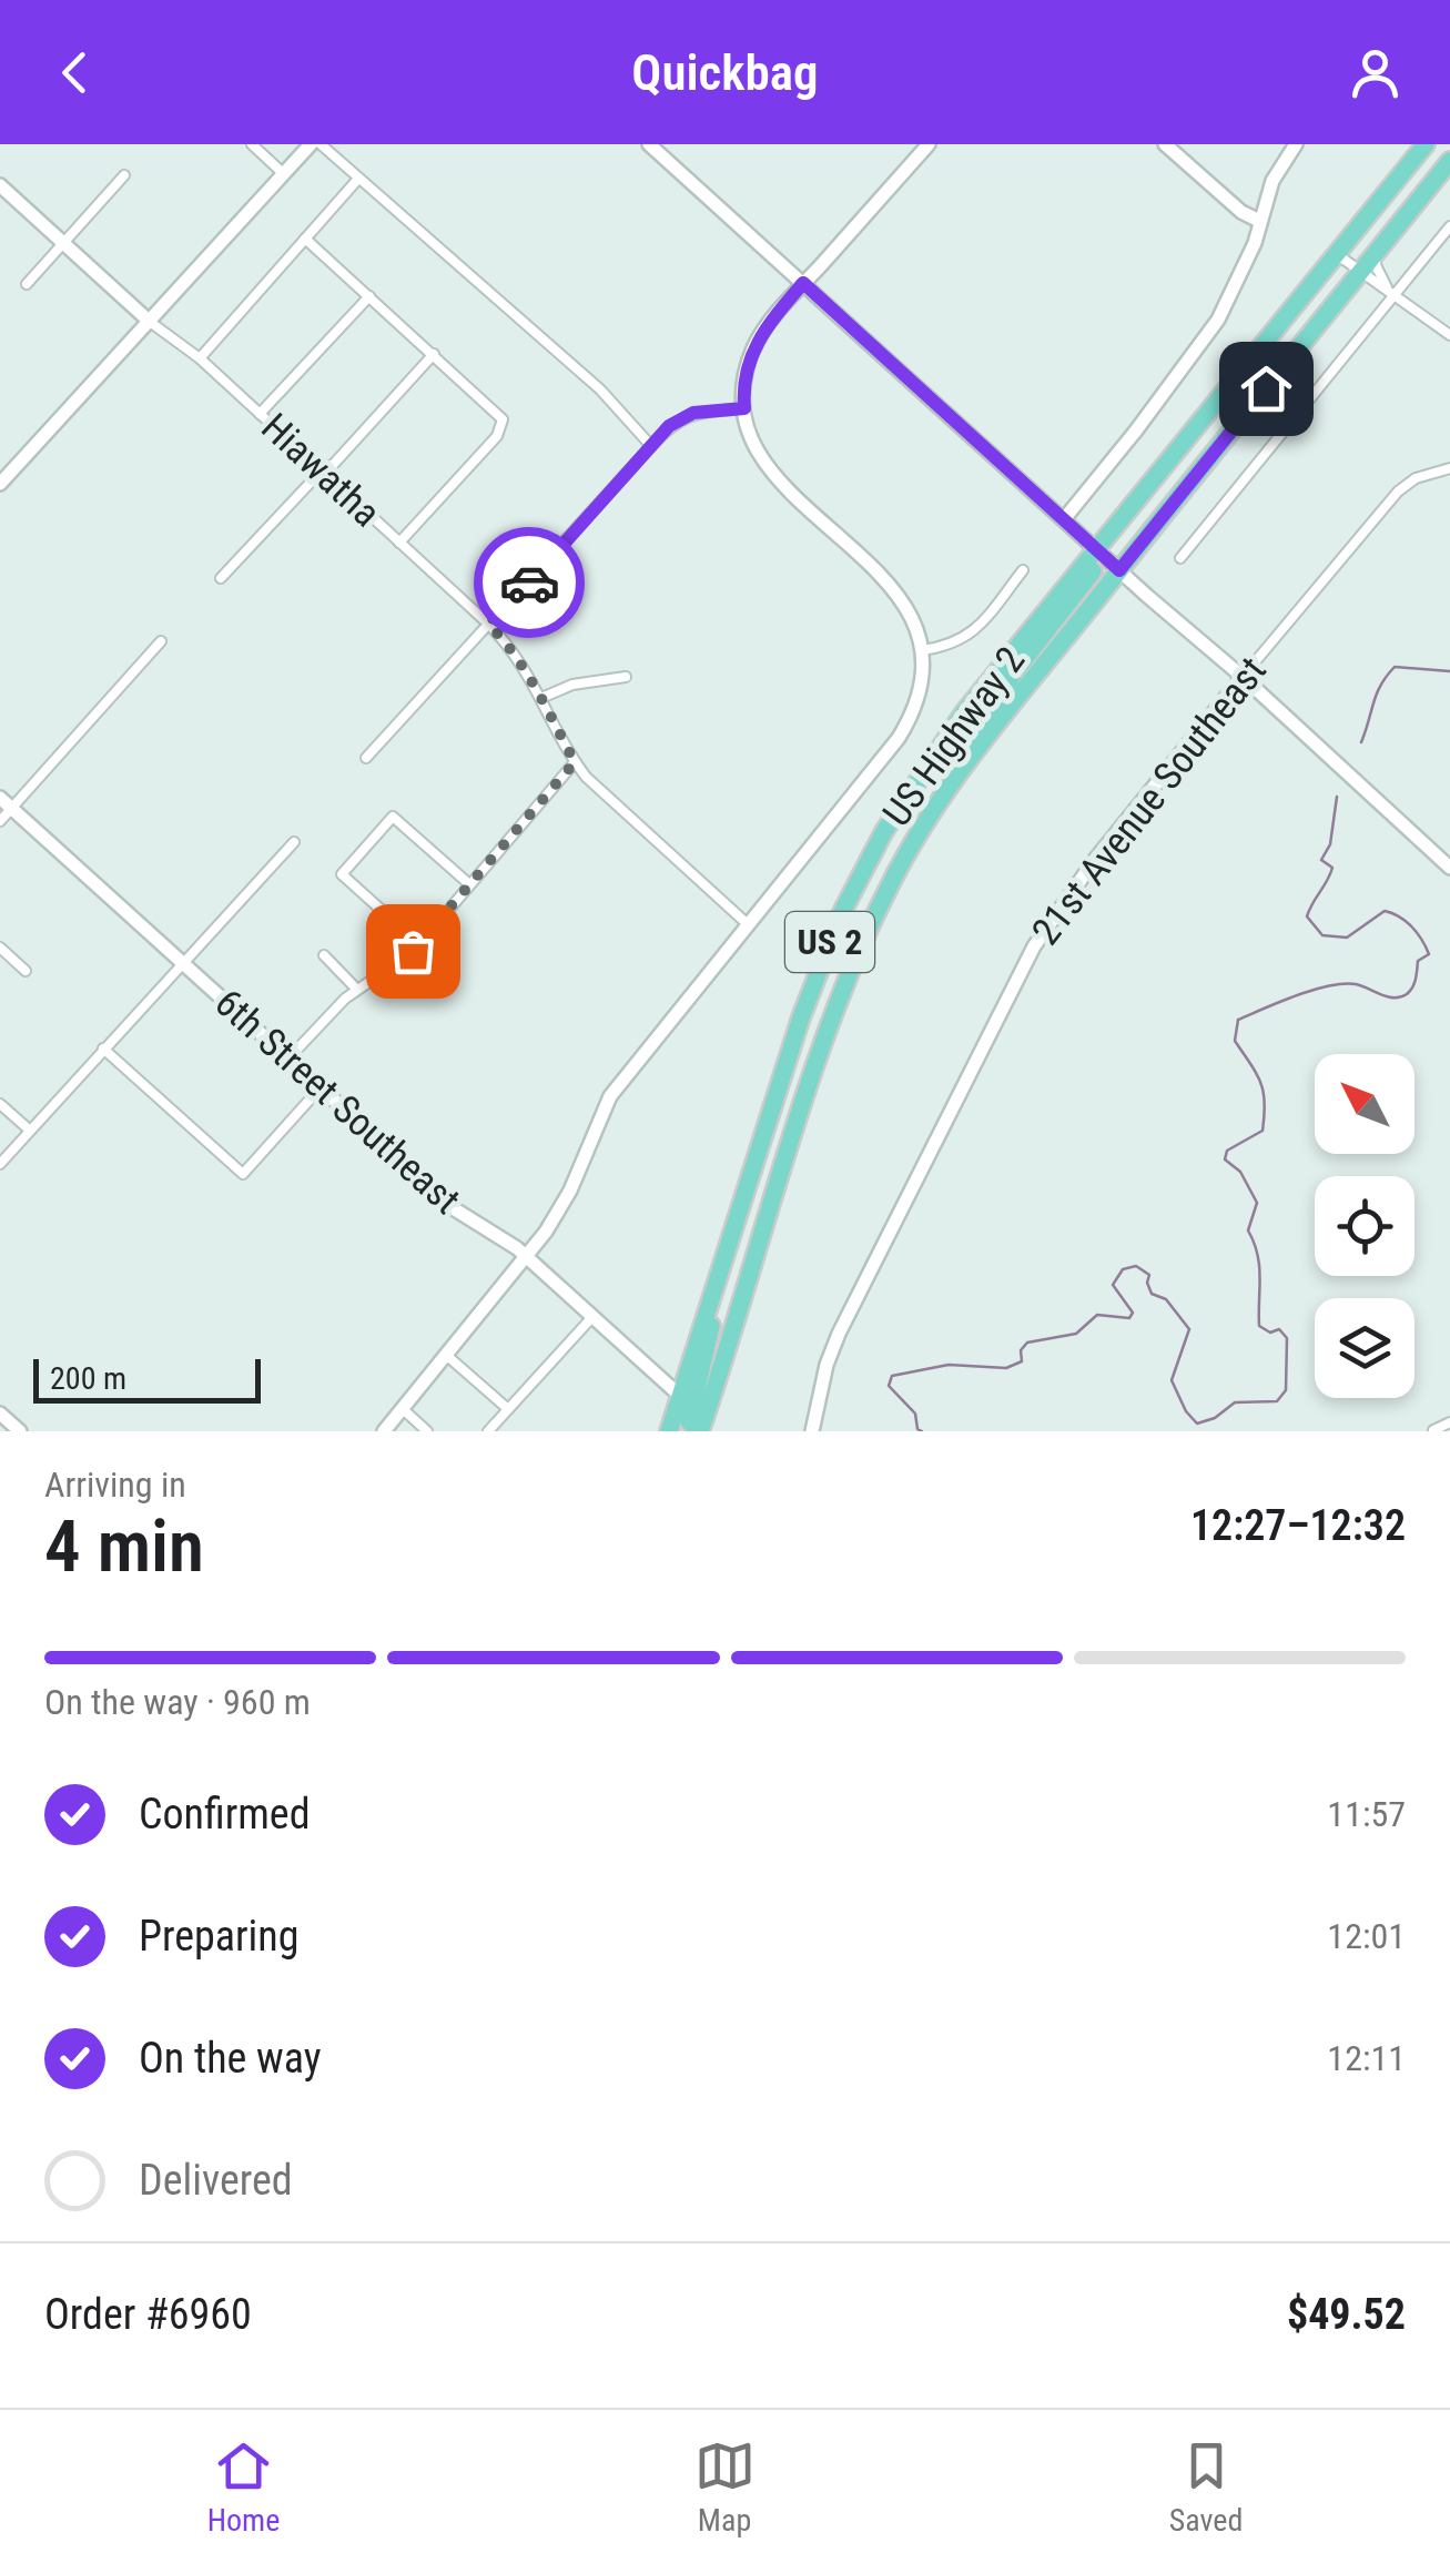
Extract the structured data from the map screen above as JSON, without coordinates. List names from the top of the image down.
{
  "streets": {
    "highway": ["US Highway 2", "US 2"],
    "street": ["Hiawatha", "21st Avenue Southeast", "6th Street Southeast"]
  },
  "crossings": [
    ["US Highway 2", "6th Street Southeast"]
  ],
  "scale_bar": "200 m",
  "north": "top left",
  "page": {
    "header": "Quickbag",
    "scale": "200 m",
    "heading": ["4 min", "Arriving in", "12:27–12:32"],
    "panel": ["Order #6960", "$49.52"],
    "bar": "On the way · 960 m",
    "list": [
      ["Confirmed", "11:57"],
      ["Preparing", "12:01"],
      ["On the way", "12:11"],
      "Delivered"
    ],
    "tabs": ["Home", "Map", "Saved"]
  }
}
